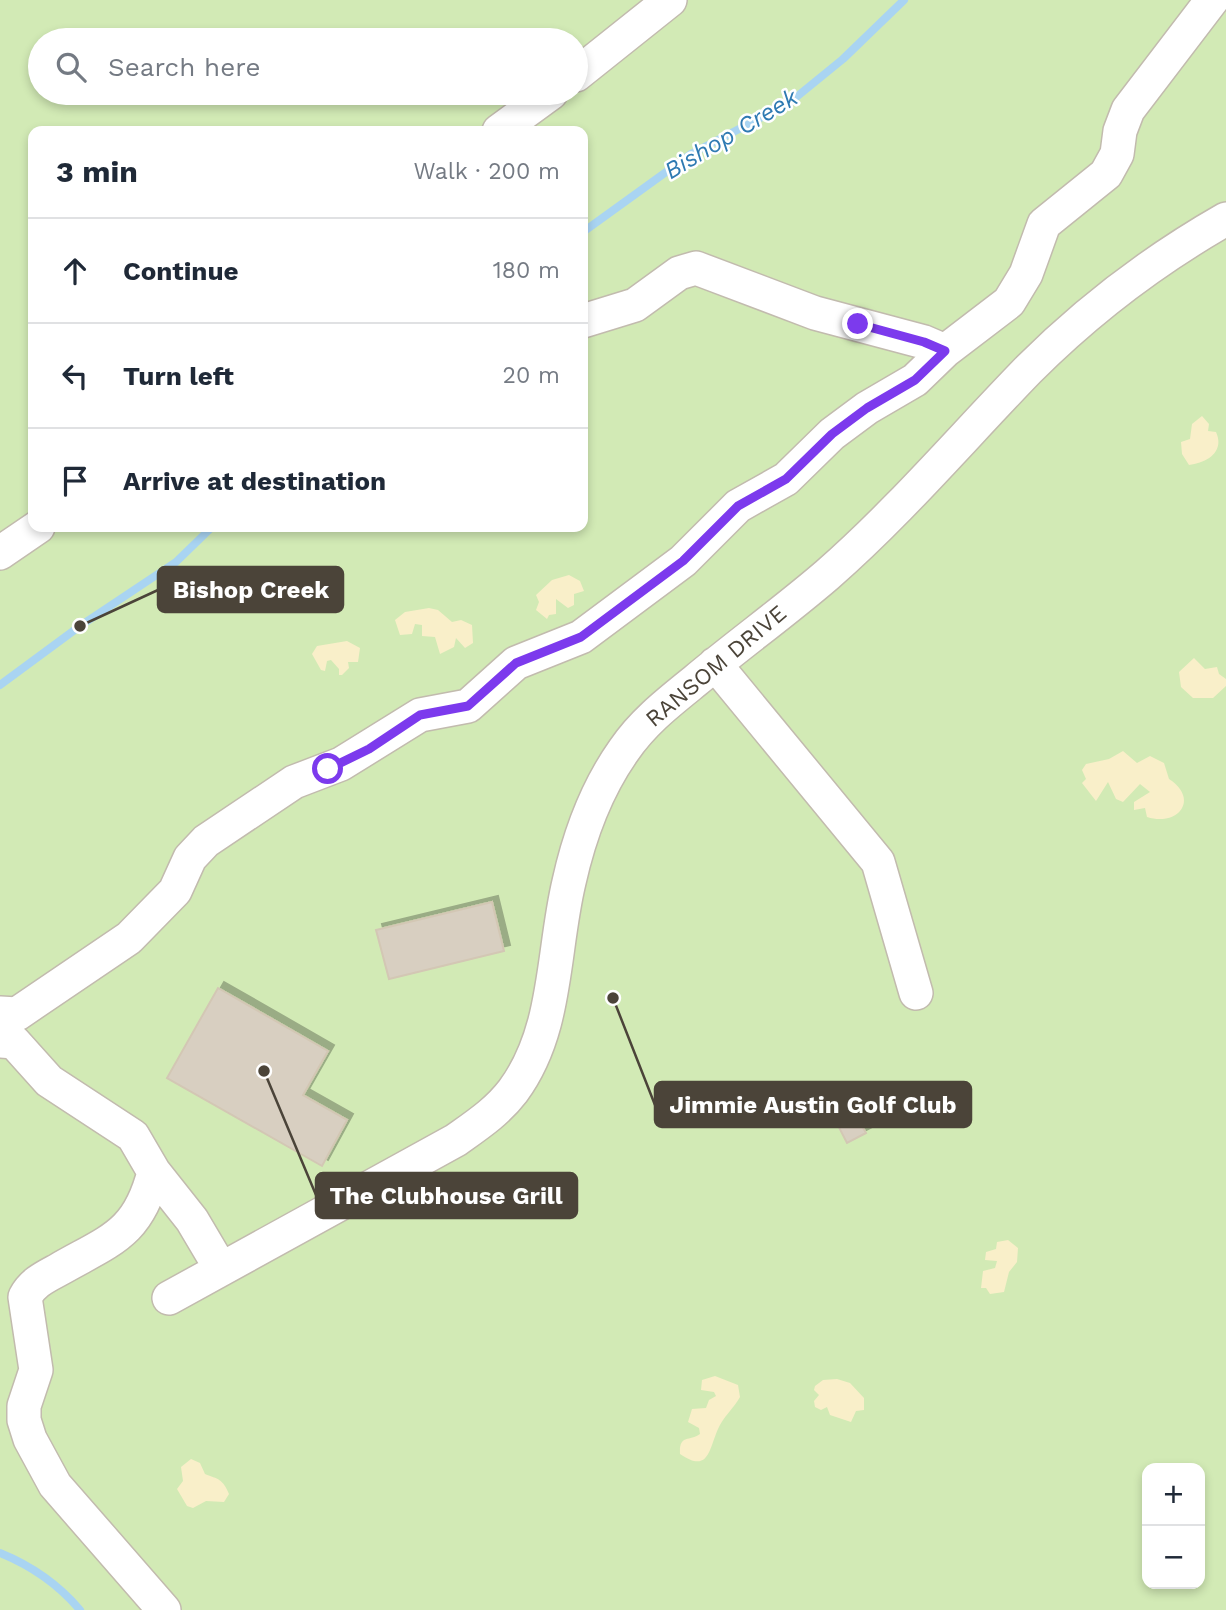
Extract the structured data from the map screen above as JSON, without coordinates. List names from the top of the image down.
{
  "streets": {
    "street": ["RANSOM DRIVE"]
  },
  "water": ["Bishop Creek"],
  "places": ["Bishop Creek", "Jimmie Austin Golf Club", "The Clubhouse Grill"],
  "page": {
    "search": "Search here",
    "heading": ["3 min", "Walk · 200 m"],
    "list": [
      ["Continue", "180 m"],
      ["Turn left", "20 m"],
      "Arrive at destination"
    ],
    "map_buttons": ["+", "−"]
  }
}
